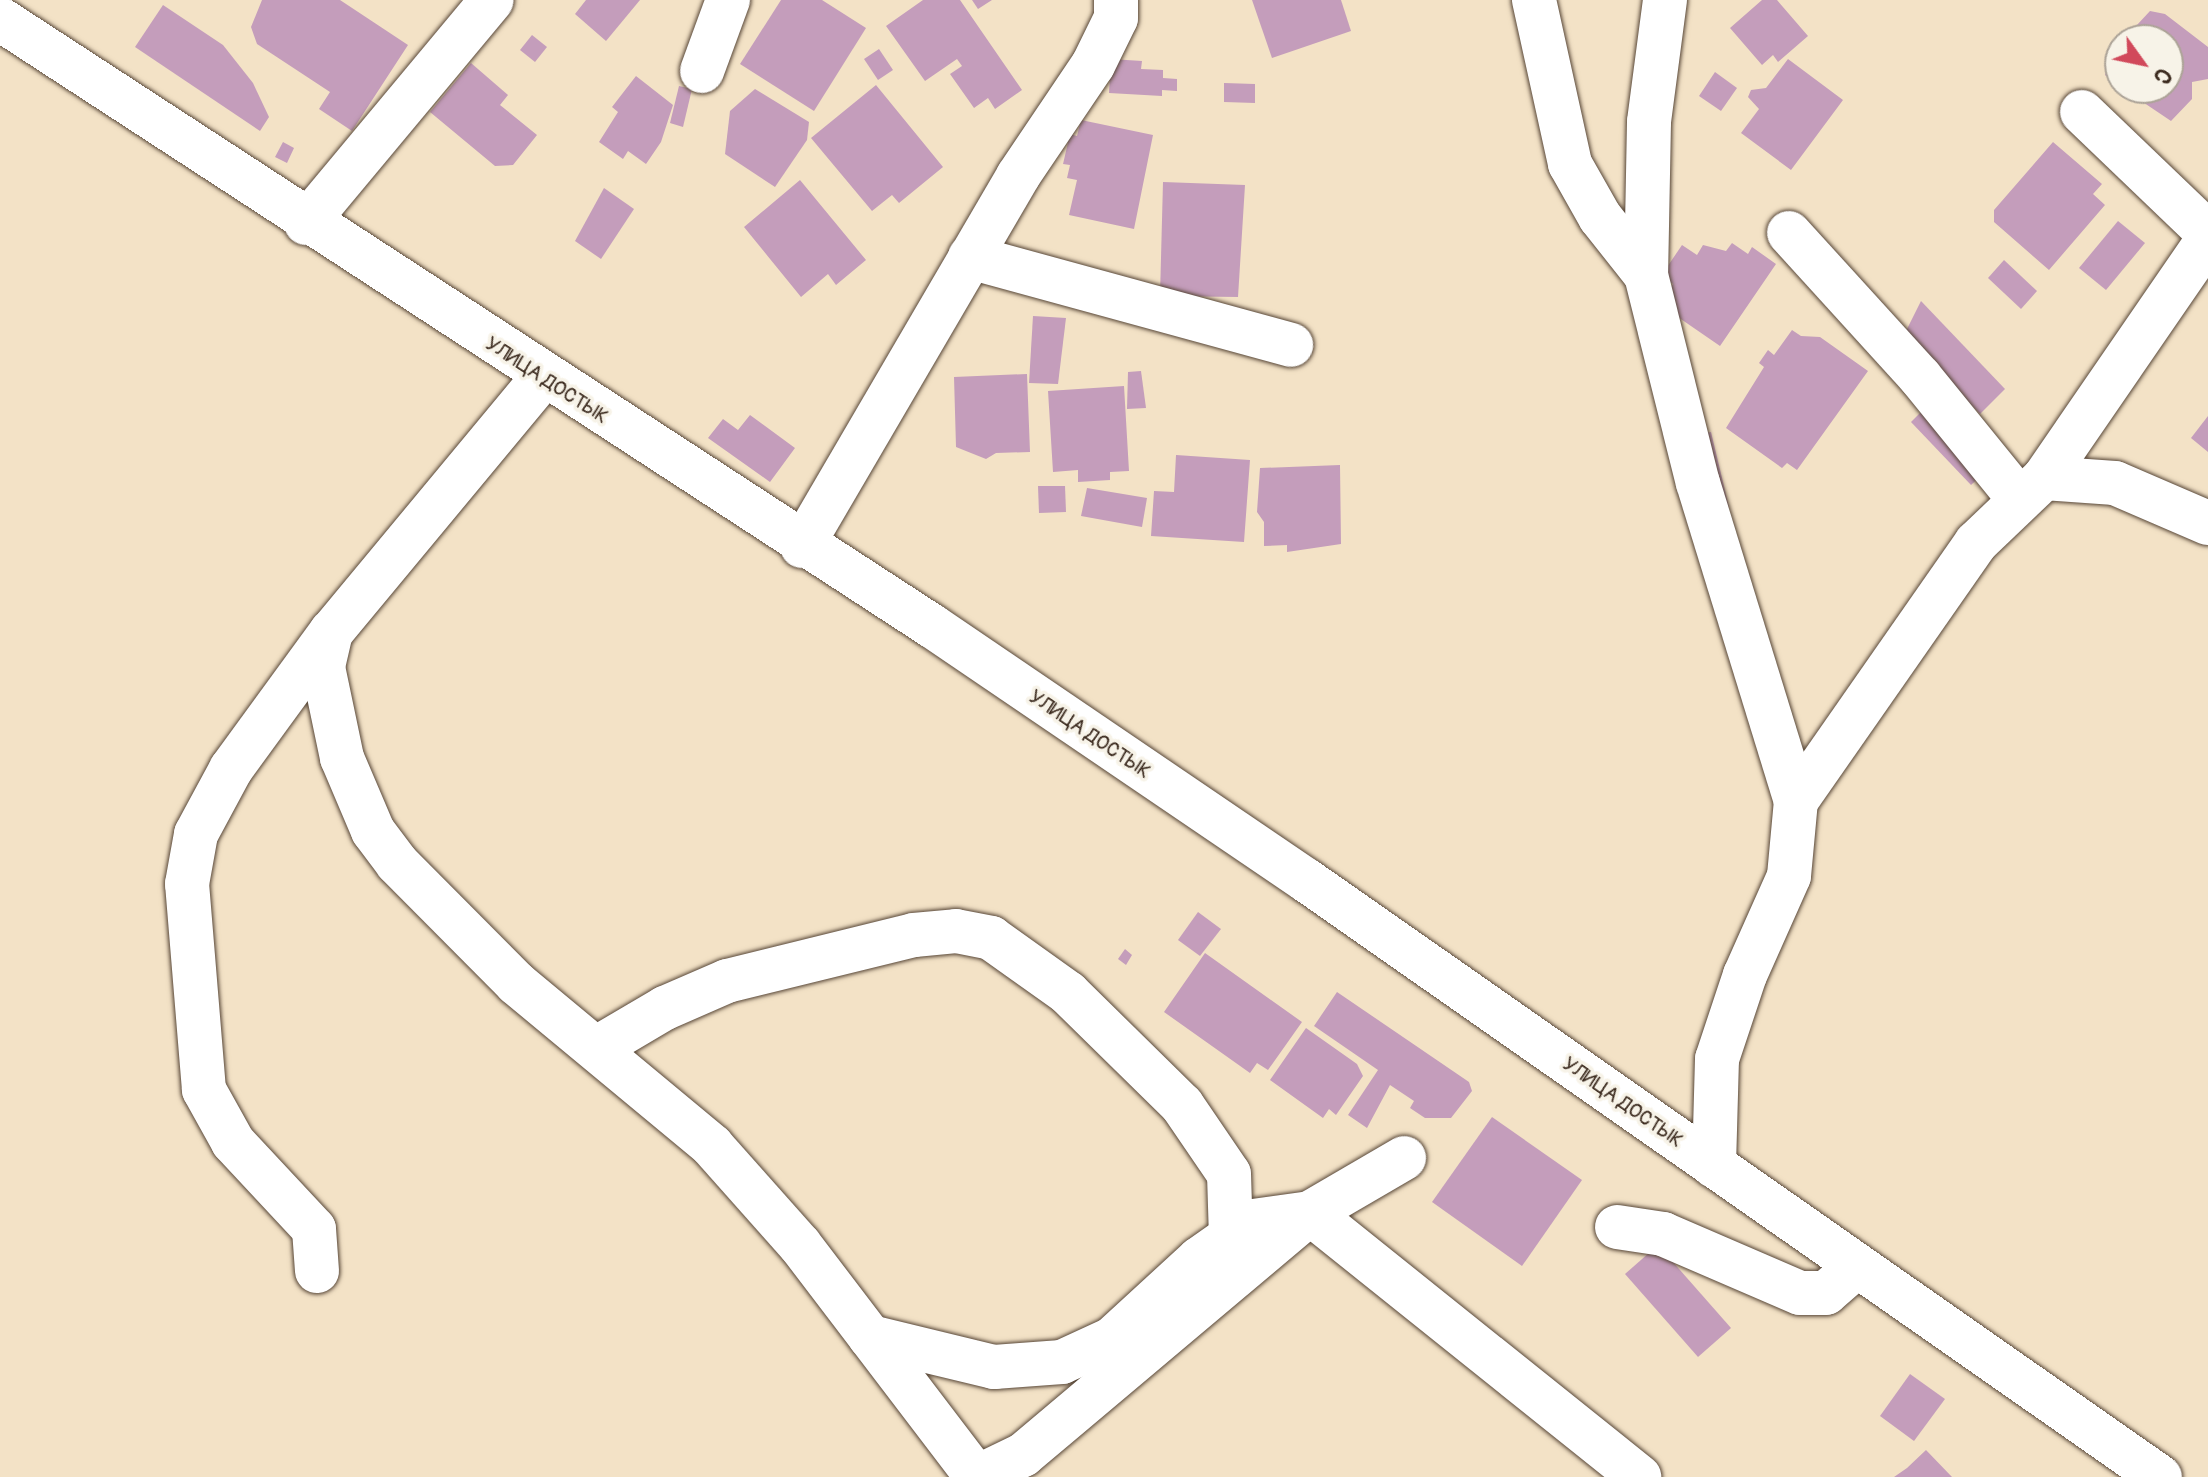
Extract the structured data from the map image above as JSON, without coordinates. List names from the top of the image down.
{
  "streets": {
    "street": ["УЛИЦА ДОСТЫК"]
  },
  "north": "bottom right"
}
